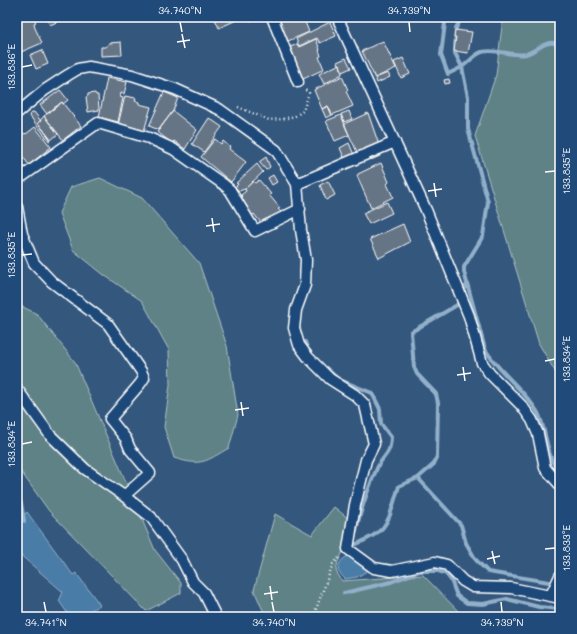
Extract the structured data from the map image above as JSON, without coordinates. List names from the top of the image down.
{
  "coordinates": [
    "34.740°N",
    "34.739°N",
    "133.836°E",
    "133.835°E",
    "133.834°E",
    "133.833°E",
    "34.741°N"
  ]
}
